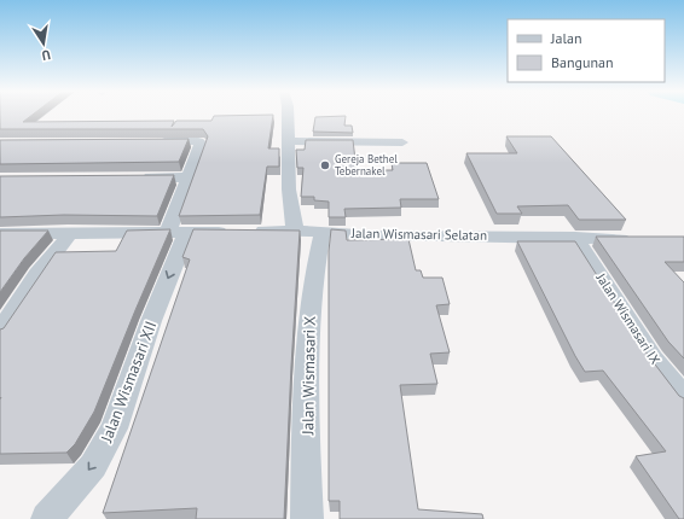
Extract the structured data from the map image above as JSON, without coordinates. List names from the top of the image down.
{
  "streets": {
    "street": [
      "Jalan Wismasari Selatan",
      "Jalan Wismasari IX",
      "Jalan Wismasari X",
      "Jalan Wismasari XII"
    ]
  },
  "crossings": [
    ["Jalan Wismasari Selatan", "Jalan Wismasari IX"],
    ["Jalan Wismasari Selatan", "Jalan Wismasari X"],
    ["Jalan Wismasari Selatan", "Jalan Wismasari XII"]
  ],
  "places": ["Gereja Bethel Tebernakel"],
  "legend": ["Jalan", "Bangunan"],
  "north": "bottom"
}
